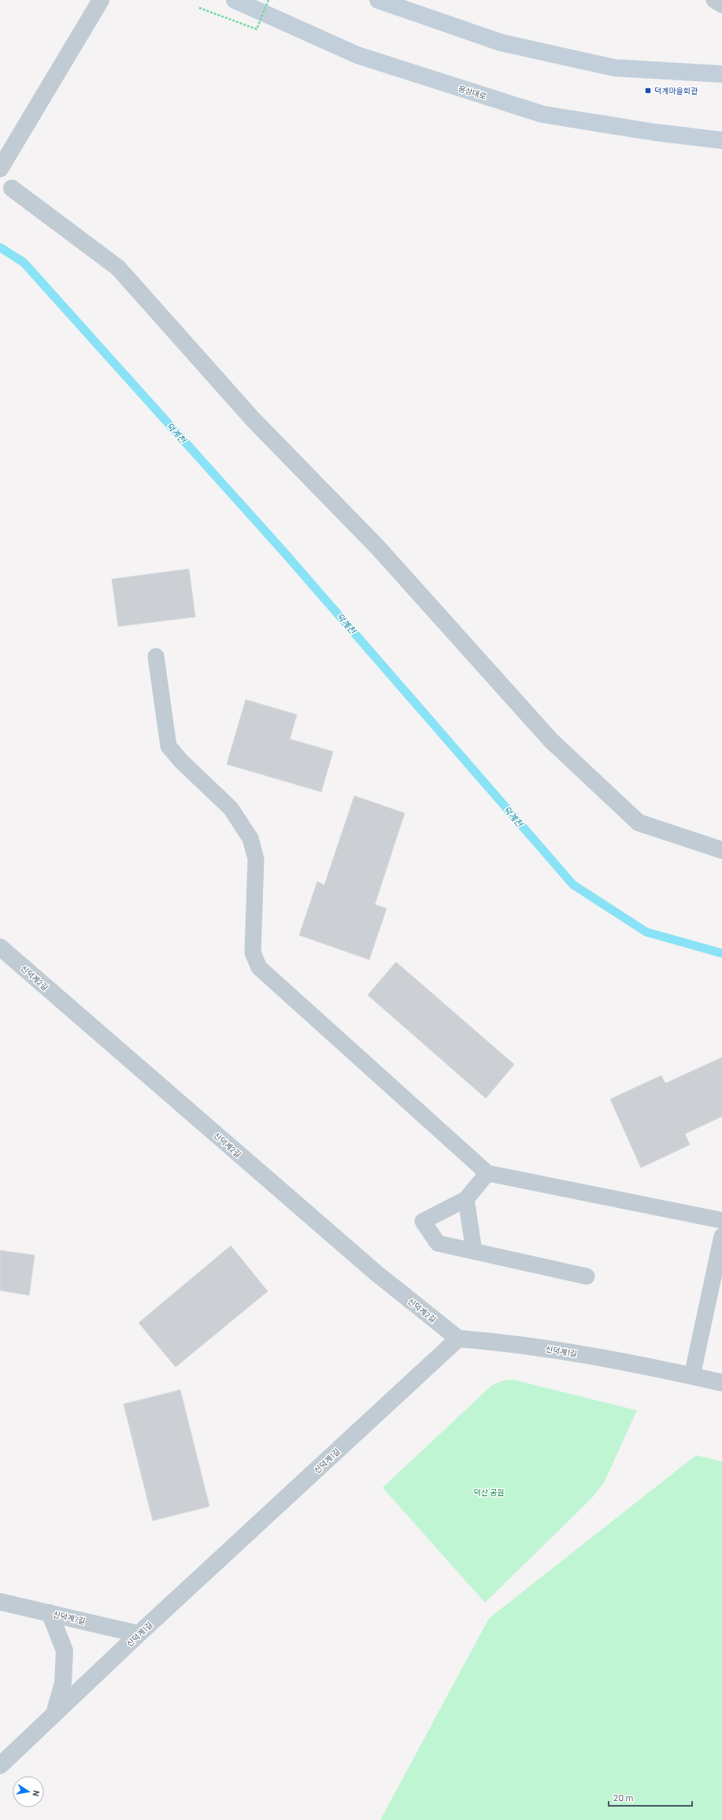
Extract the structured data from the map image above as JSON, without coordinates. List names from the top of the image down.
{
  "streets": {
    "main road": ["웅상대로"],
    "street": ["신덕계2길", "신덕계1길", "신덕계7길"]
  },
  "crossings": [
    ["신덕계2길", "신덕계1길"],
    ["신덕계1길", "신덕계7길"]
  ],
  "water": ["덕계천"],
  "parks": ["덕산 공원"],
  "places": {
    "transit": ["덕계마을회관"]
  },
  "scale_bar": "20 m",
  "north": "right"
}
